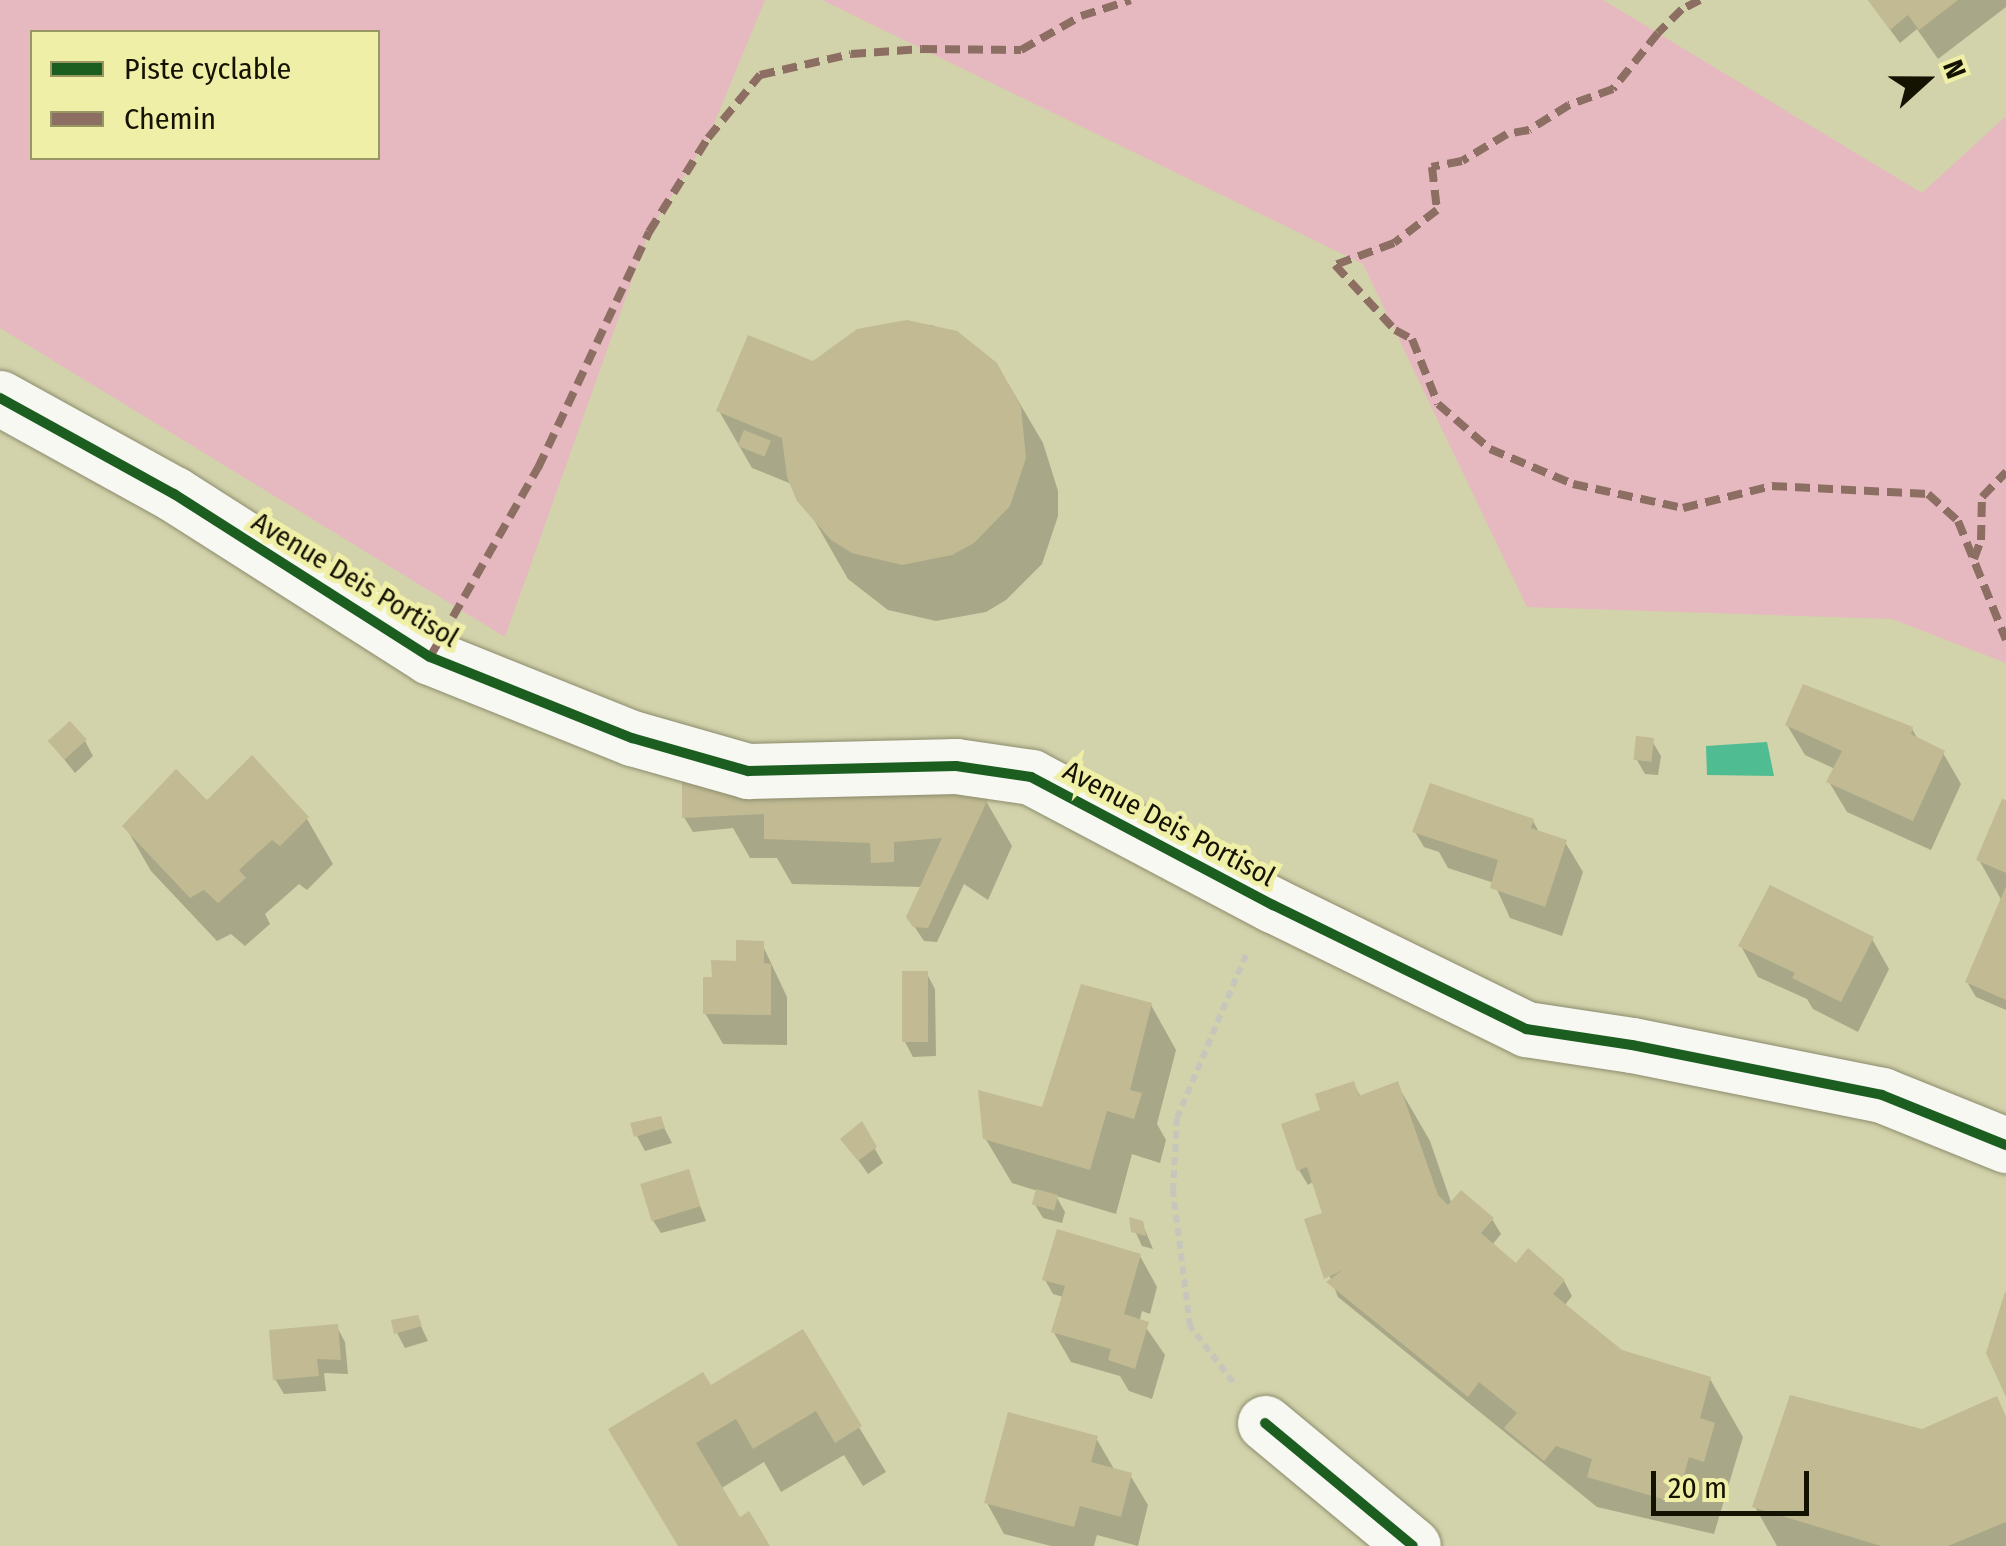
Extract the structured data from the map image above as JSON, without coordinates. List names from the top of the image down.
{
  "streets": {
    "street": ["Avenue Deis Portisol"]
  },
  "legend": ["Piste cyclable", "Chemin"],
  "scale_bar": "20 m",
  "north": "right"
}
